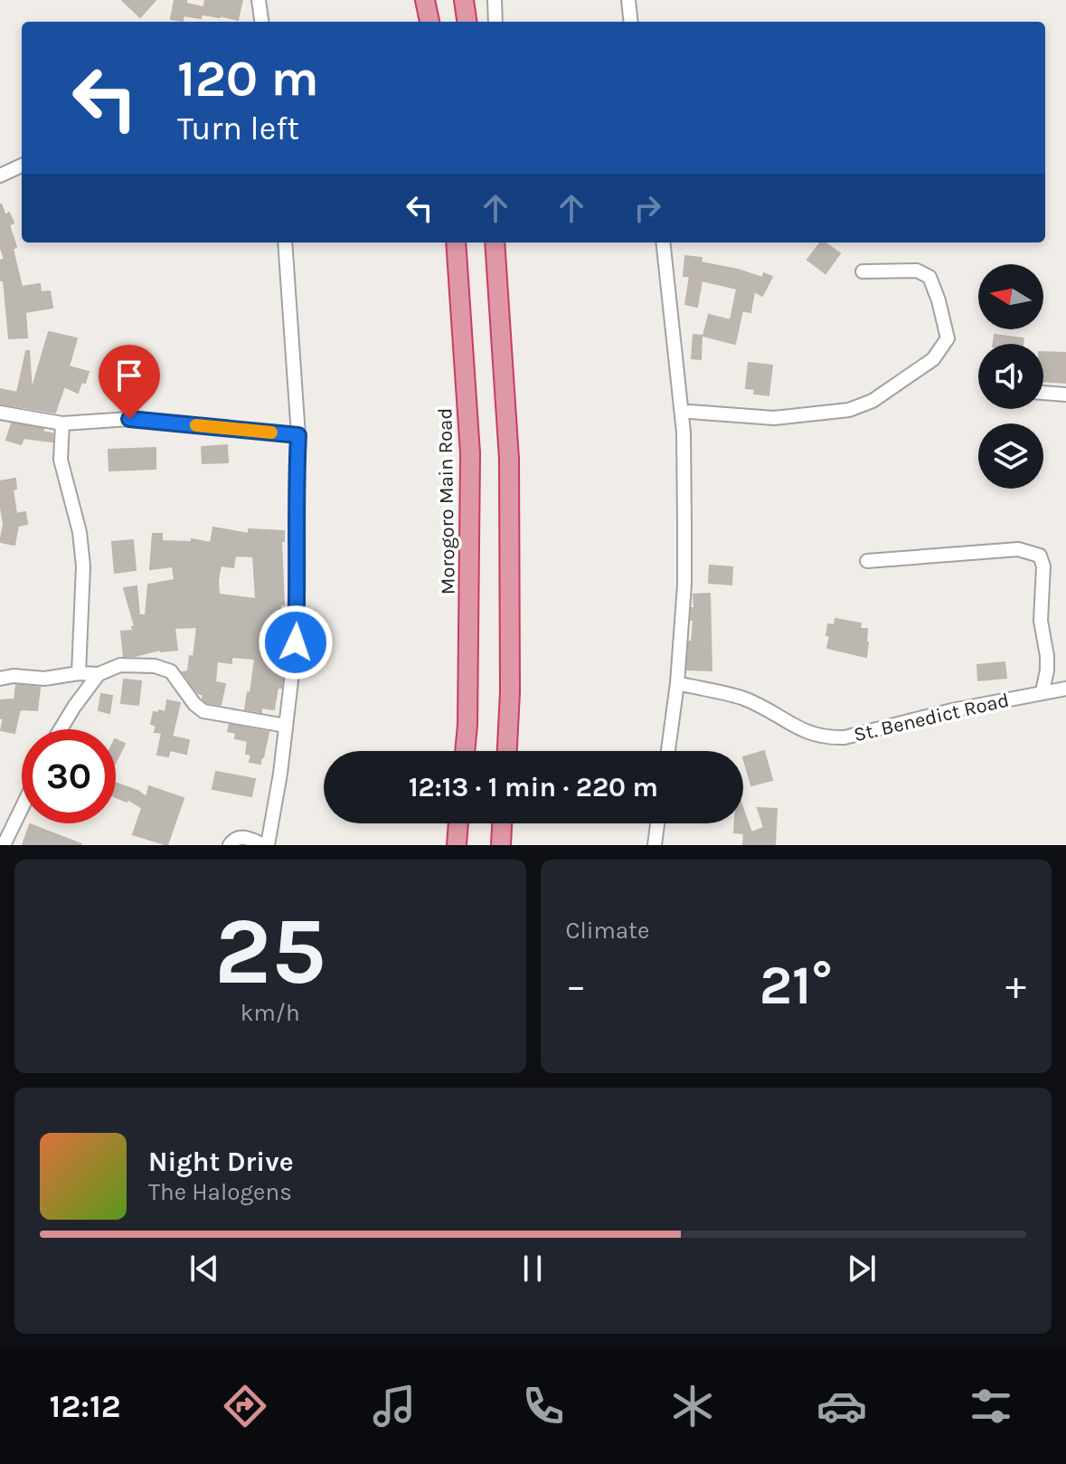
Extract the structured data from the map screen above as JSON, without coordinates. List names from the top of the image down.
{
  "streets": {
    "highway": ["Morogoro Main Road"],
    "street": ["St. Benedict Road"]
  },
  "north": "left",
  "page": {
    "turn": ["120 m", "Turn left"],
    "limit": "30",
    "trip": "12:13 · 1 min · 220 m",
    "tile": [
      ["25", "km/h"],
      "Climate"
    ],
    "heat": ["−", "21°", "+"],
    "song": ["Night Drive", "The Halogens"],
    "tabs": "12:12"
  }
}
